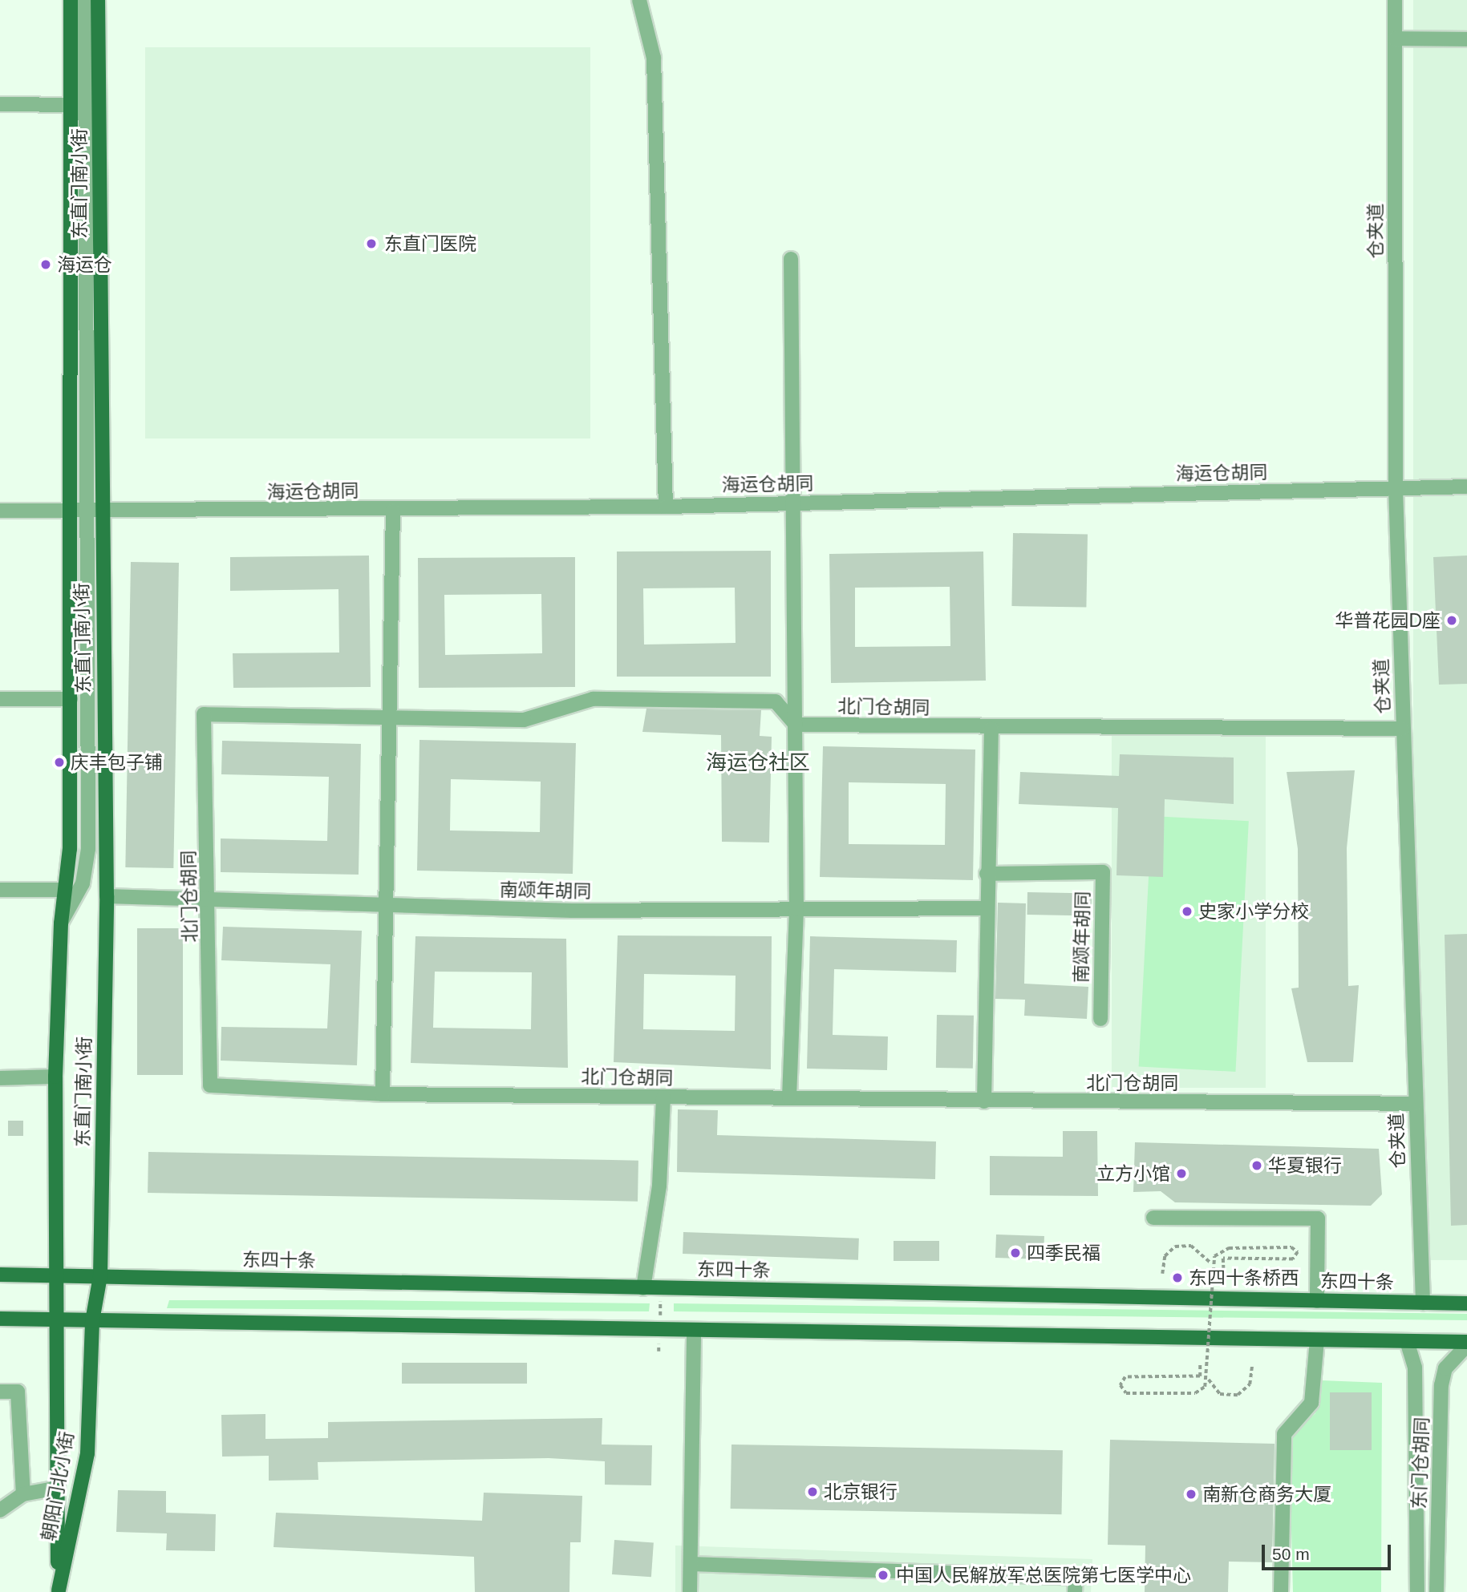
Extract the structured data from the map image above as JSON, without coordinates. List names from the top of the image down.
{
  "streets": {
    "main road": ["东直门南小街", "东四十条", "朝阳门北小街"],
    "street": [
      "仓夹道",
      "海运仓胡同",
      "北门仓胡同",
      "南颂年胡同",
      "东门仓胡同"
    ]
  },
  "crossings": [
    ["东直门南小街", "海运仓胡同"],
    ["东直门南小街", "南颂年胡同"],
    ["东直门南小街", "东四十条"],
    ["东直门南小街", "朝阳门北小街"],
    ["仓夹道", "海运仓胡同"],
    ["仓夹道", "北门仓胡同"],
    ["仓夹道", "东四十条"],
    ["北门仓胡同", "南颂年胡同"]
  ],
  "districts": ["海运仓社区"],
  "places": [
    "东直门医院",
    "海运仓",
    "华普花园D座",
    "庆丰包子铺",
    "史家小学分校",
    "华夏银行",
    "立方小馆",
    "四季民福",
    "东四十条桥西",
    "北京银行",
    "南新仓商务大厦",
    "中国人民解放军总医院第七医学中心"
  ],
  "scale_bar": "50 m"
}
